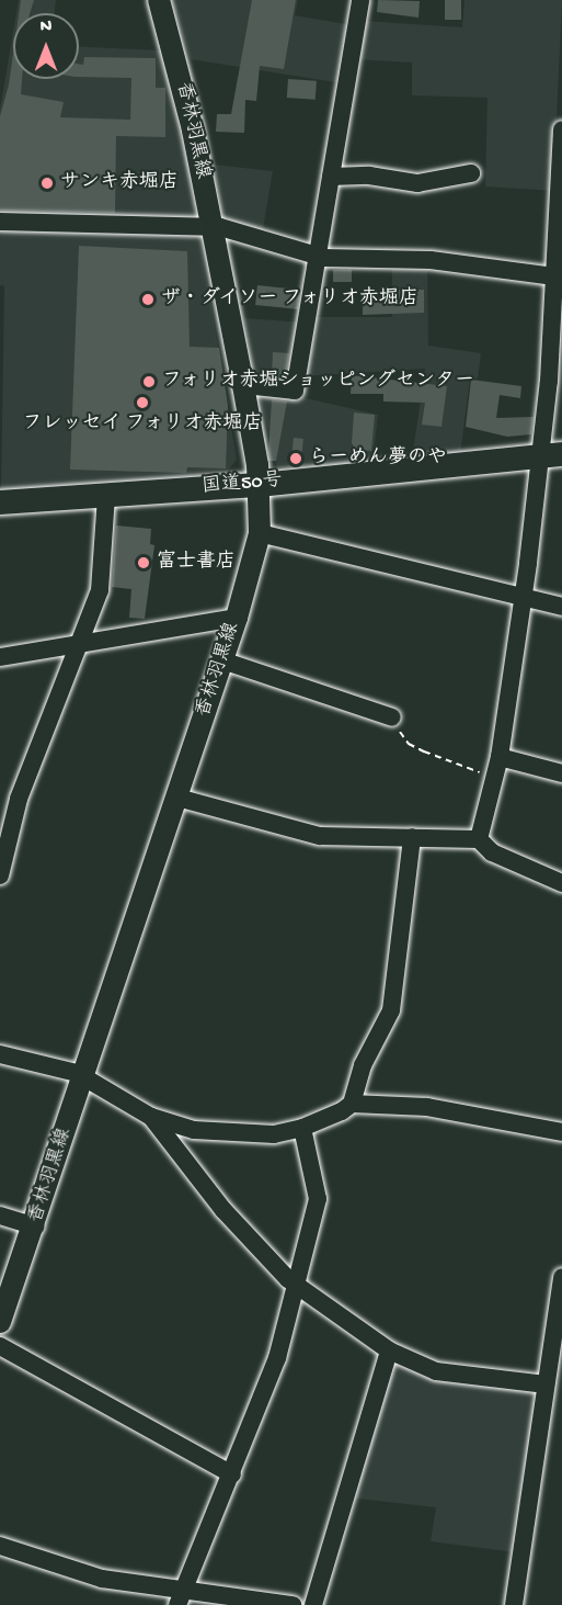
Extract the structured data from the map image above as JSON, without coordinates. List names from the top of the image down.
{
  "streets": {
    "highway": ["国道50号"],
    "main road": ["香林羽黒線"]
  },
  "crossings": [
    ["香林羽黒線", "国道50号"]
  ],
  "places": [
    "サンキ赤堀店",
    "ザ・ダイソー フォリオ赤堀店",
    "フォリオ赤堀ショッピングセンター",
    "フレッセイ フォリオ赤堀店",
    "らーめん夢のや",
    "富士書店"
  ],
  "north": "top"
}
